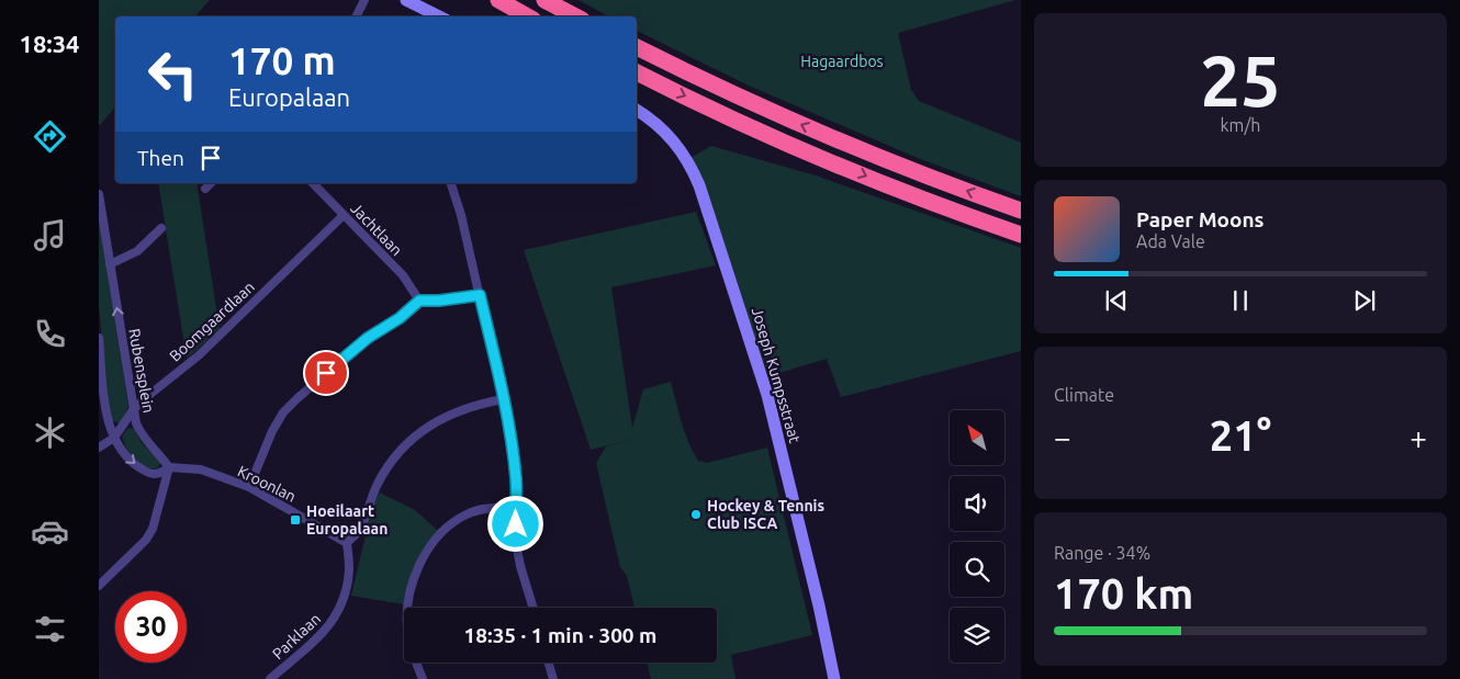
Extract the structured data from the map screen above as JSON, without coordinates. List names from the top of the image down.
{
  "streets": {
    "street": [
      "Jachtlaan",
      "Boomgaardlaan",
      "Rubensplein",
      "Joseph Kumpsstraat",
      "Kroonlan",
      "Parklaan"
    ]
  },
  "crossings": [
    ["Jachtlaan", "Boomgaardlaan"],
    ["Boomgaardlaan", "Rubensplein"],
    ["Rubensplein", "Kroonlan"],
    ["Kroonlan", "Parklaan"]
  ],
  "parks": ["Hagaardbos"],
  "places": {
    "other": ["Hockey & Tennis Club ISCA"],
    "transit": ["Hoeilaart Europalaan"]
  },
  "north": "top left",
  "page": {
    "tabs": "18:34",
    "tile": [
      ["25", "km/h"],
      "Climate",
      ["Range · 34%", "170 km"]
    ],
    "turn": ["170 m", "Europalaan"],
    "then": "Then",
    "song": ["Paper Moons", "Ada Vale"],
    "heat": ["−", "21°", "+"],
    "limit": "30",
    "trip": "18:35 · 1 min · 300 m"
  }
}
